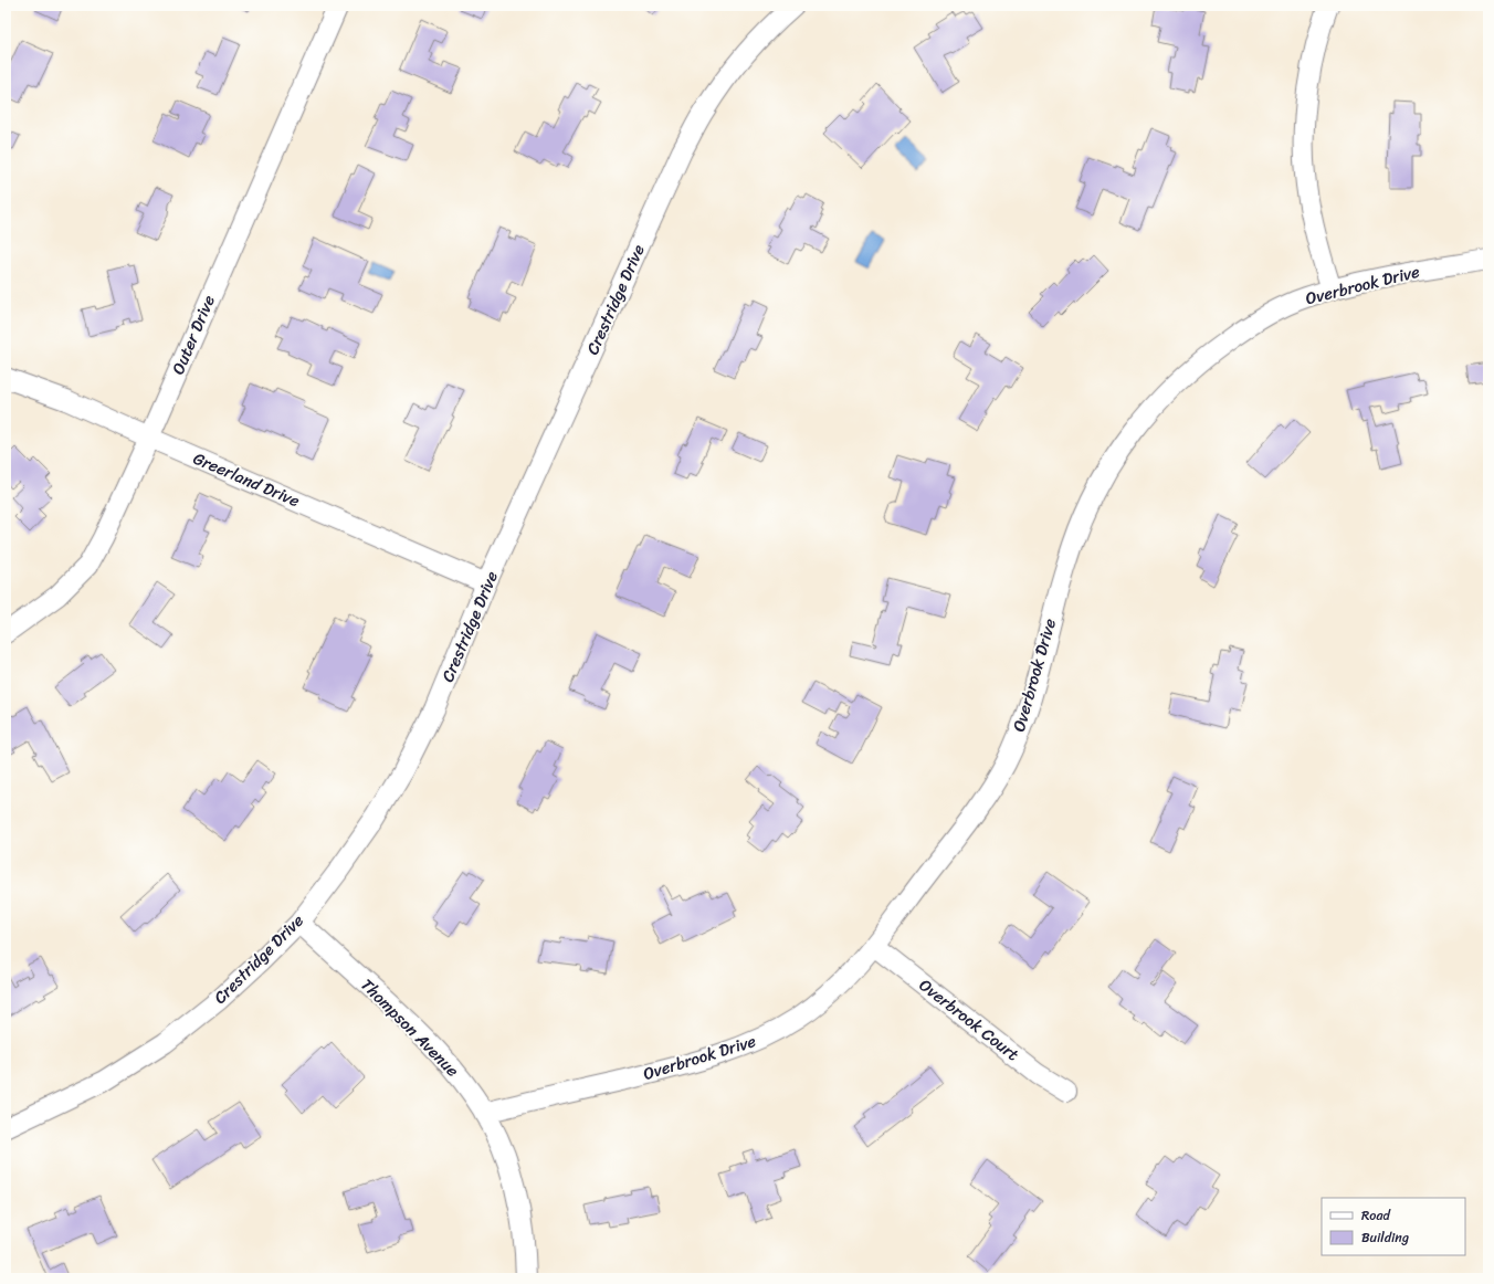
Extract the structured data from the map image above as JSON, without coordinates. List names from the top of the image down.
{
  "streets": {
    "street": [
      "Overbrook Drive",
      "Crestridge Drive",
      "Outer Drive",
      "Greerland Drive",
      "Overbrook Court",
      "Thompson Avenue"
    ]
  },
  "crossings": [
    ["Overbrook Drive", "Overbrook Court"],
    ["Overbrook Drive", "Thompson Avenue"],
    ["Crestridge Drive", "Greerland Drive"],
    ["Crestridge Drive", "Thompson Avenue"],
    ["Outer Drive", "Greerland Drive"]
  ],
  "legend": ["Road", "Building"]
}
